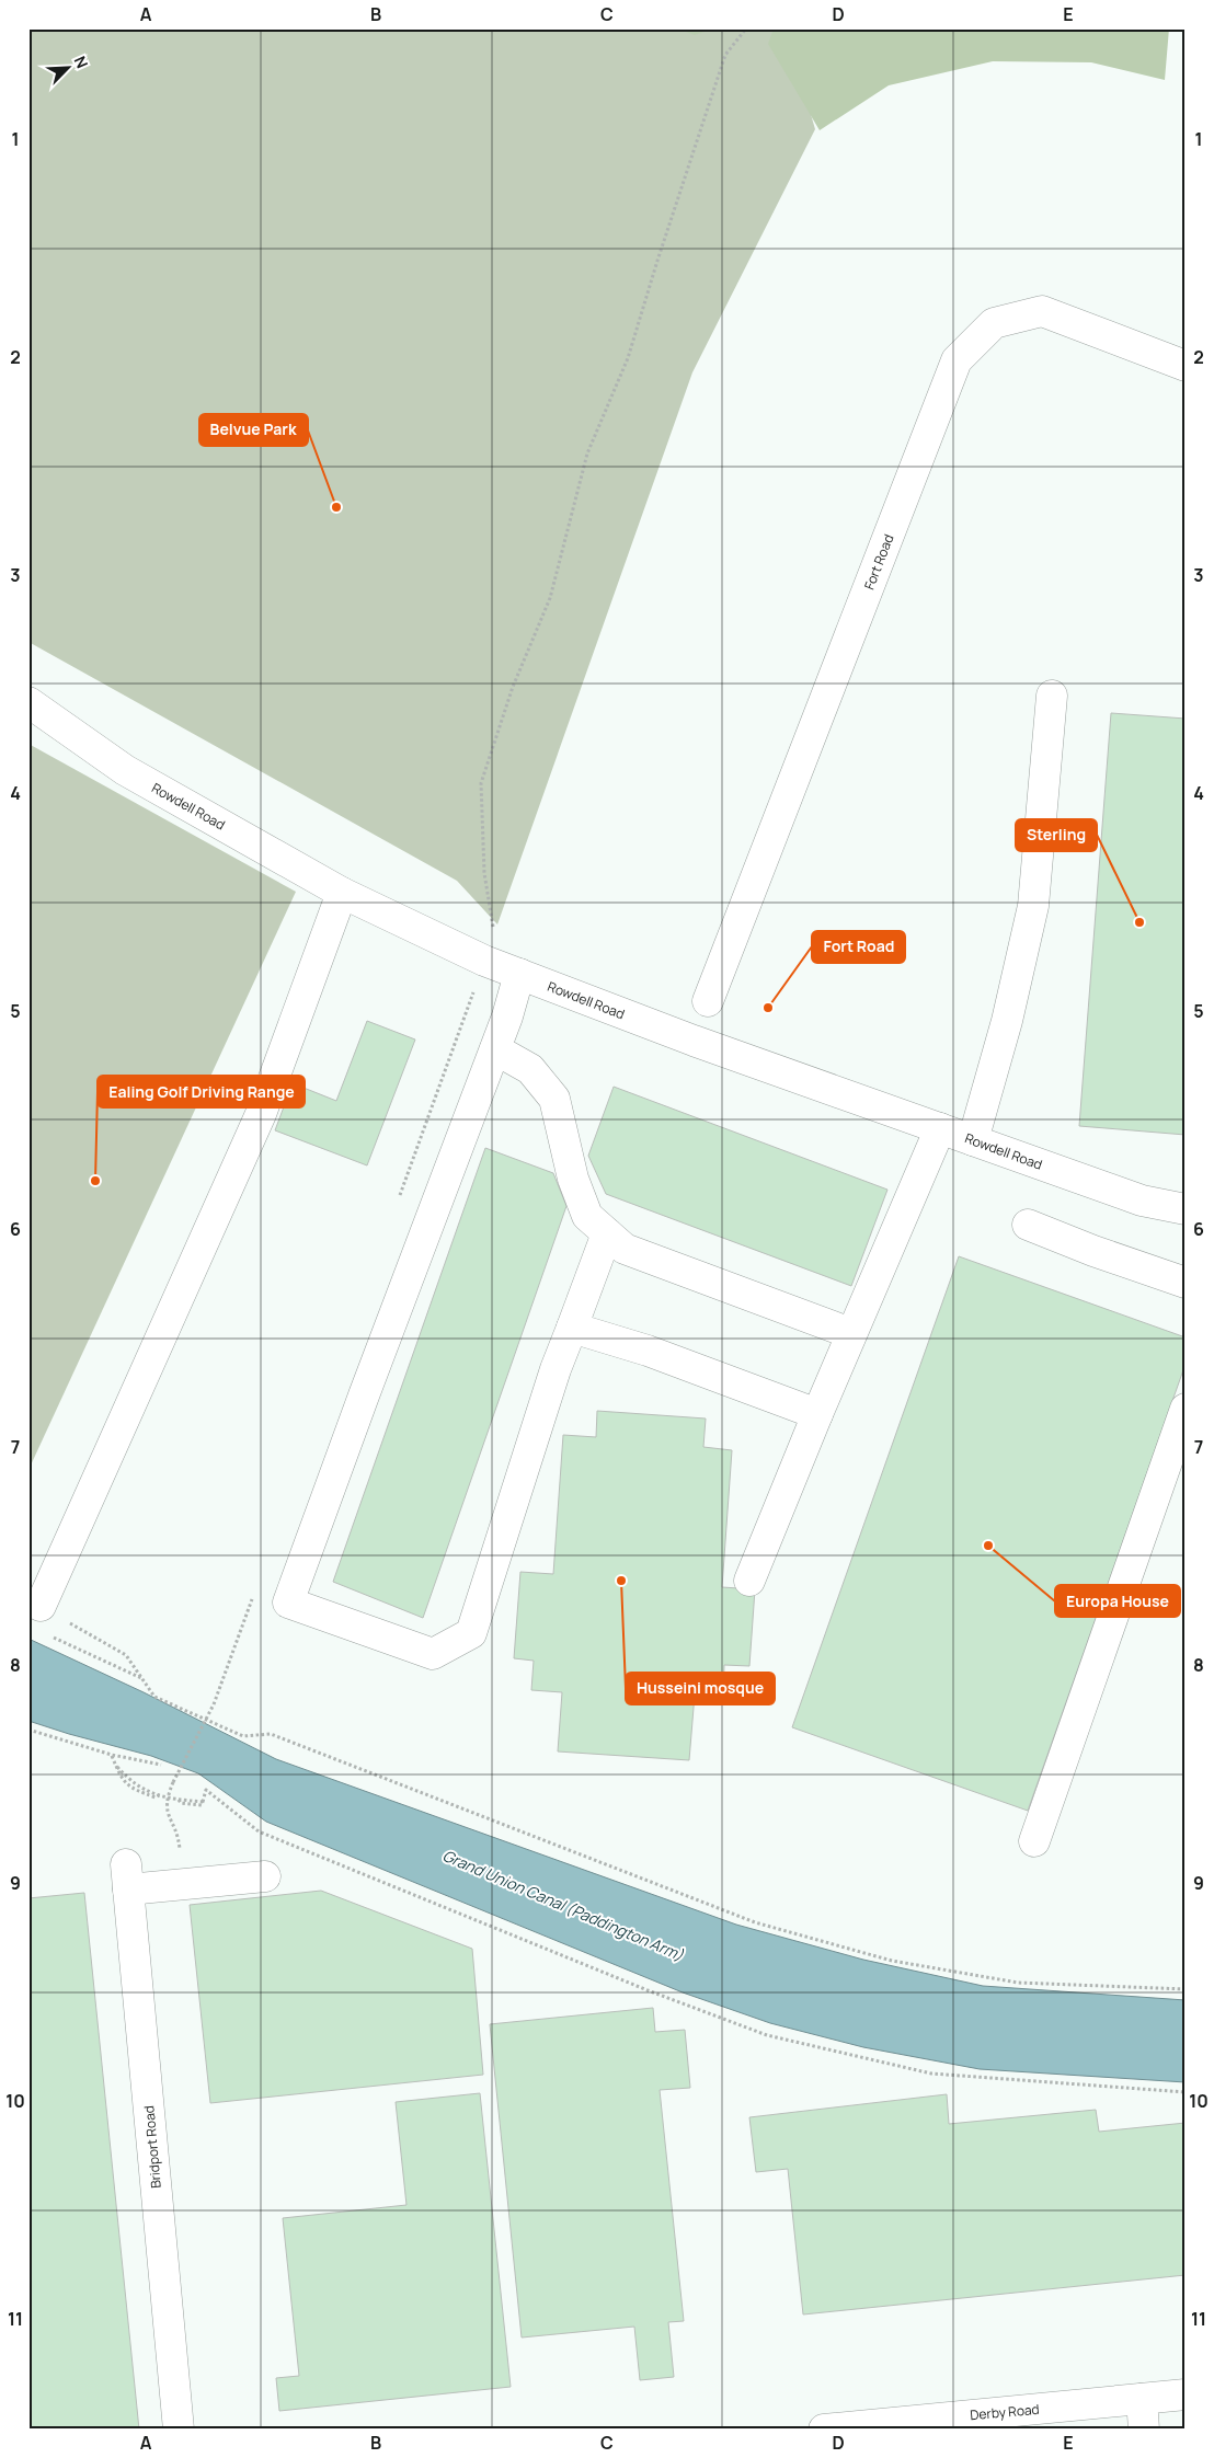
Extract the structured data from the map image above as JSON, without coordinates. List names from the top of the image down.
{
  "streets": {
    "street": [
      "Fort Road",
      "Rowdell Road",
      "Bridport Road",
      "Derby Road"
    ]
  },
  "water": ["Grand Union Canal (Paddington Arm)"],
  "places": [
    "Belvue Park",
    "Sterling",
    "Fort Road",
    "Ealing Golf Driving Range",
    "Europa House",
    "Husseini mosque"
  ],
  "north": "top right",
  "grid": {
    "columns": [
      "A",
      "B",
      "C",
      "D",
      "E"
    ],
    "rows": [
      "1",
      "2",
      "3",
      "4",
      "5",
      "6",
      "7",
      "8",
      "9",
      "10",
      "11"
    ]
  }
}
